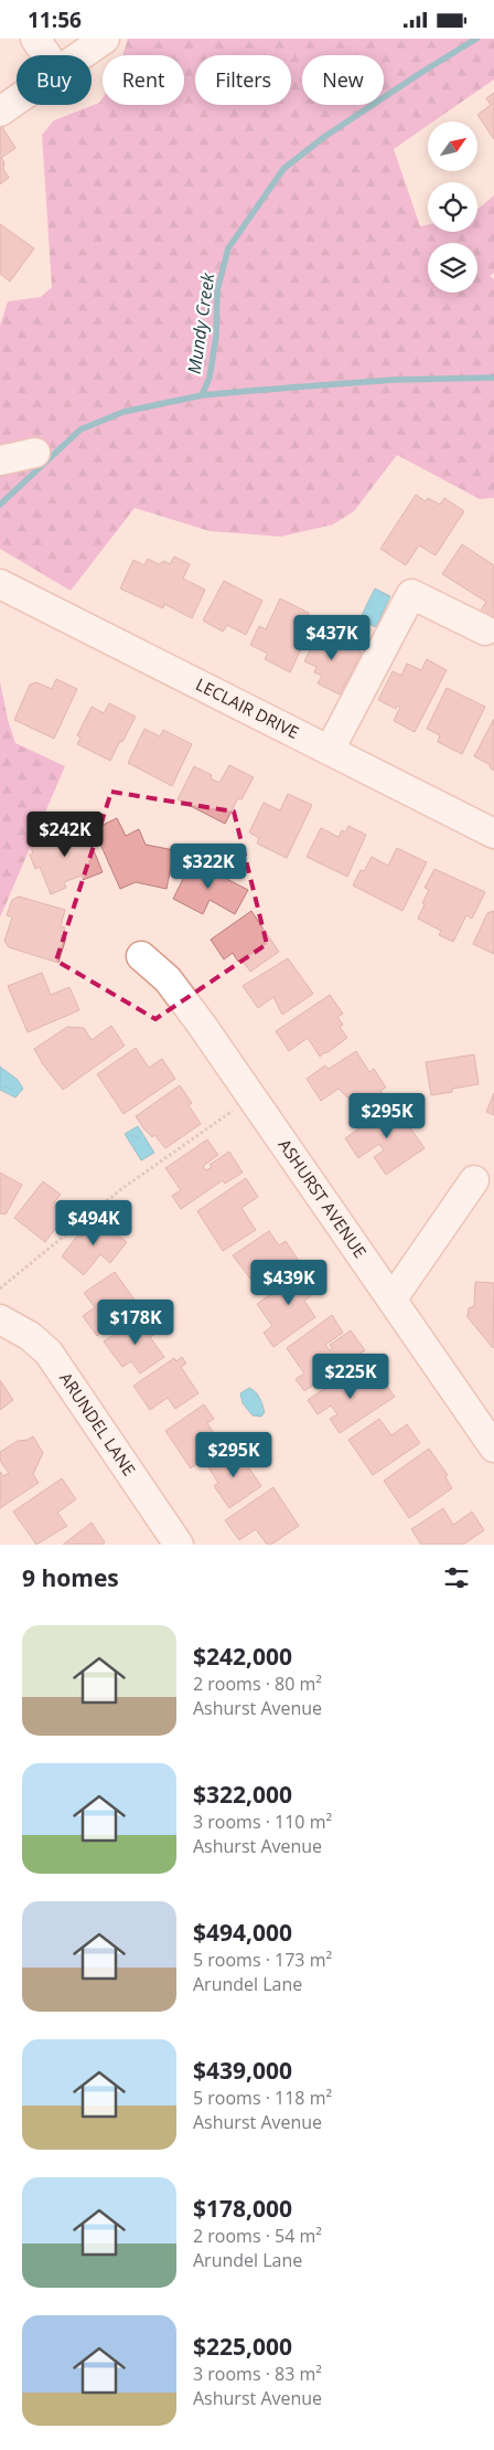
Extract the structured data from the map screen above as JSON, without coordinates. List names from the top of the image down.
{
  "streets": {
    "street": ["LECLAIR DRIVE", "ASHURST AVENUE", "ARUNDEL LANE"]
  },
  "water": ["Mundy Creek"],
  "north": "top right",
  "page": {
    "status": "11:56",
    "chip": [
      "Buy",
      "Rent",
      "Filters",
      "New"
    ],
    "price": [
      "$437K",
      "$242K",
      "$322K",
      "$295K",
      "$494K",
      "$439K",
      "$178K",
      "$225K",
      "$295K"
    ],
    "heading": "9 homes",
    "list": [
      {
        "name": "$242,000",
        "note": "2 rooms · 80 m² · Ashurst Avenue"
      },
      {
        "name": "$322,000",
        "note": "3 rooms · 110 m² · Ashurst Avenue"
      },
      {
        "name": "$494,000",
        "note": "5 rooms · 173 m² · Arundel Lane"
      },
      {
        "name": "$439,000",
        "note": "5 rooms · 118 m² · Ashurst Avenue"
      },
      {
        "name": "$178,000",
        "note": "2 rooms · 54 m² · Arundel Lane"
      },
      {
        "name": "$225,000",
        "note": "3 rooms · 83 m² · Ashurst Avenue"
      }
    ]
  }
}
